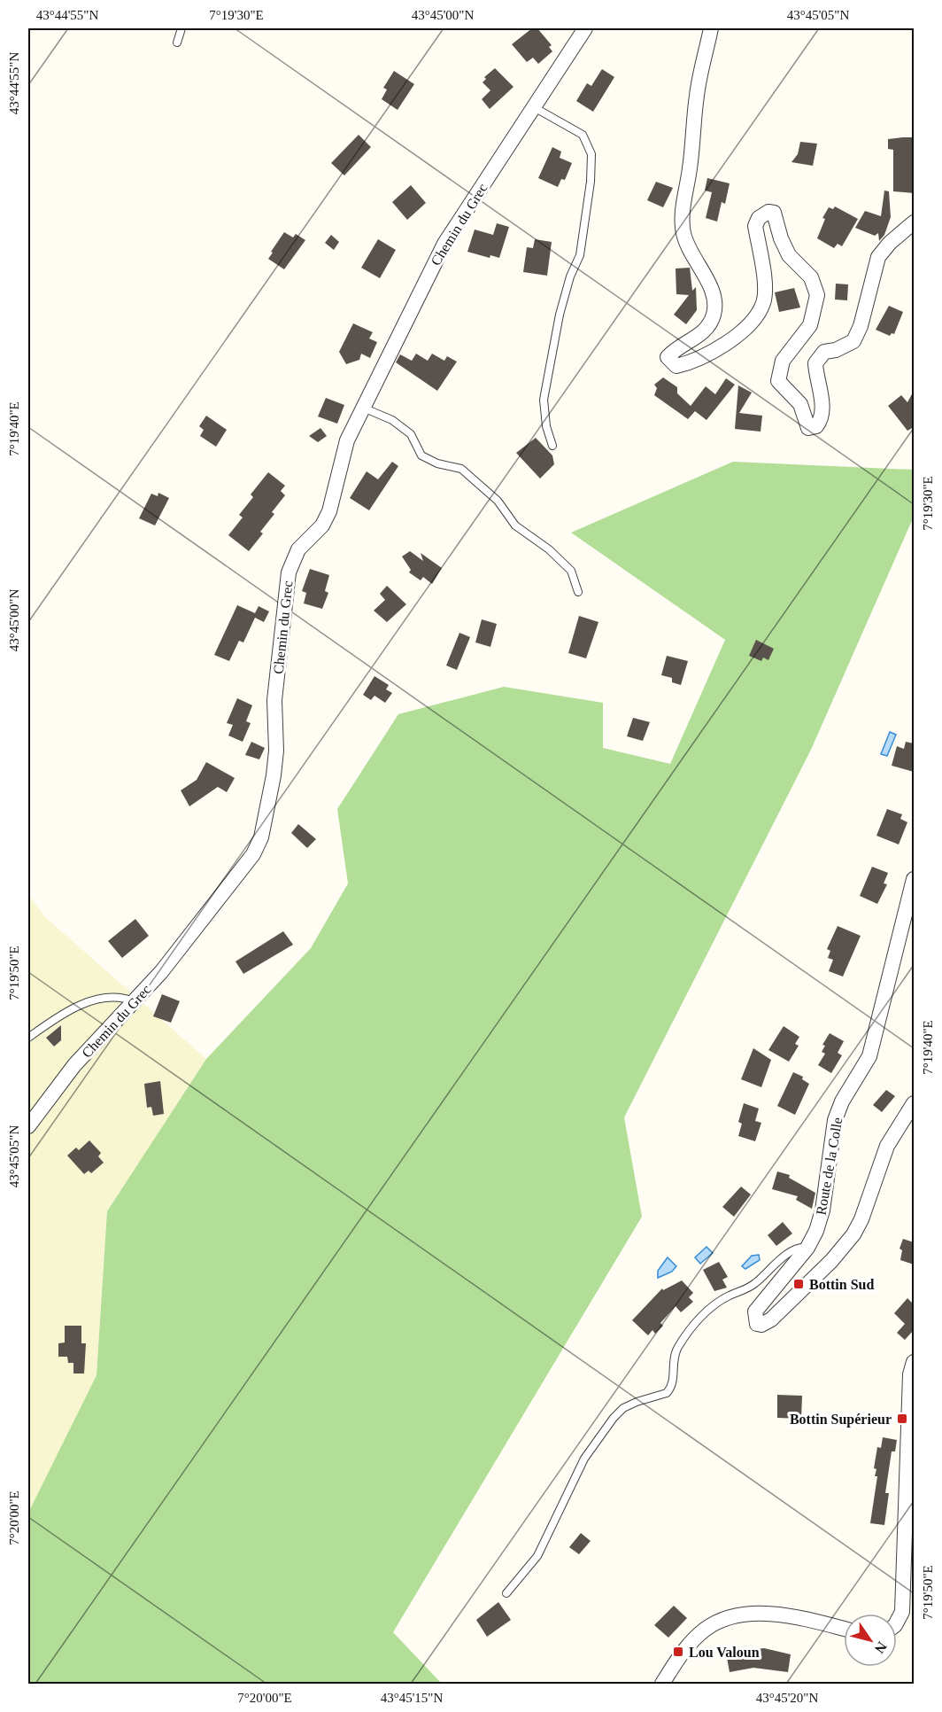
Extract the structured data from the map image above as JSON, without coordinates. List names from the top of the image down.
{
  "streets": {
    "street": ["Chemin du Grec", "Route de la Colle"]
  },
  "places": {
    "transit": ["Bottin Sud", "Bottin Supérieur", "Lou Valoun"]
  },
  "north": "bottom right",
  "coordinates": [
    "43°44'55\"N",
    "7°19'30\"E",
    "43°45'00\"N",
    "43°45'05\"N",
    "7°19'40\"E",
    "7°19'50\"E",
    "7°20'00\"E",
    "43°45'15\"N",
    "43°45'20\"N"
  ]
}
